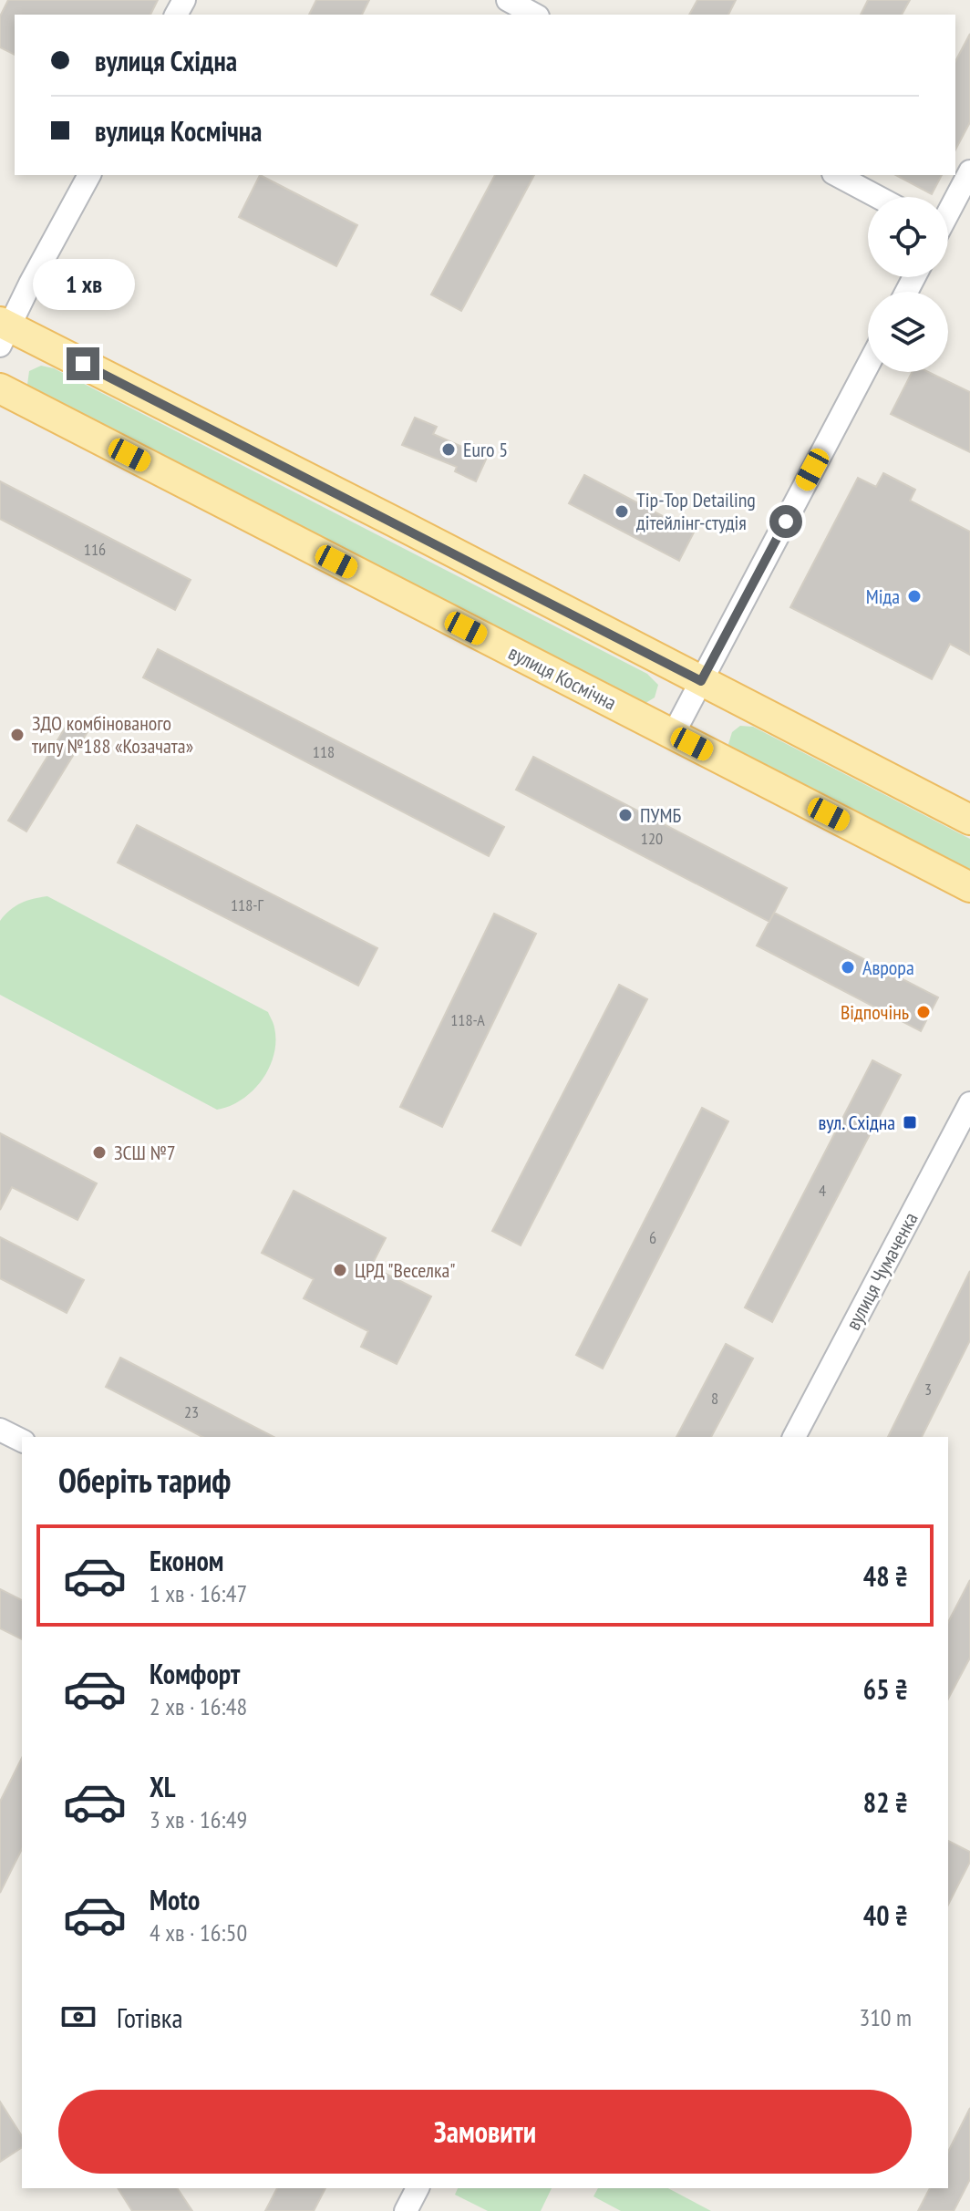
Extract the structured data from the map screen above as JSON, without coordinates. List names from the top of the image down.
{
  "streets": {
    "main road": ["вулиця Космічна"],
    "street": ["вулиця Чумаченка"]
  },
  "places": {
    "other": [
      "Euro 5",
      "Tip-Top Detailing дітейлiнг-студiя",
      "Міда",
      "ЗДО комбінованого типу №188 «Козачата»",
      "ПУМБ",
      "Аврора",
      "Відпочінь",
      "ЗСШ №7",
      "ЦРД \"Веселка\""
    ],
    "transit": ["вул. Східна"]
  },
  "house_numbers": [
    "116",
    "118",
    "120",
    "118-Г",
    "118-А",
    "4",
    "6",
    "3",
    "8",
    "23"
  ],
  "page": {
    "banner": ["вулиця Східна", "вулиця Космічна"],
    "bubble": "1 хв",
    "heading": "Оберіть тариф",
    "list": [
      {
        "name": "Економ",
        "note": "1 хв · 16:47",
        "value": "48 ₴"
      },
      {
        "name": "Комфорт",
        "note": "2 хв · 16:48",
        "value": "65 ₴"
      },
      {
        "name": "XL",
        "note": "3 хв · 16:49",
        "value": "82 ₴"
      },
      {
        "name": "Moto",
        "note": "4 хв · 16:50",
        "value": "40 ₴"
      }
    ],
    "pay": ["Готівка", "310 m"],
    "buttons": "Замовити"
  }
}
